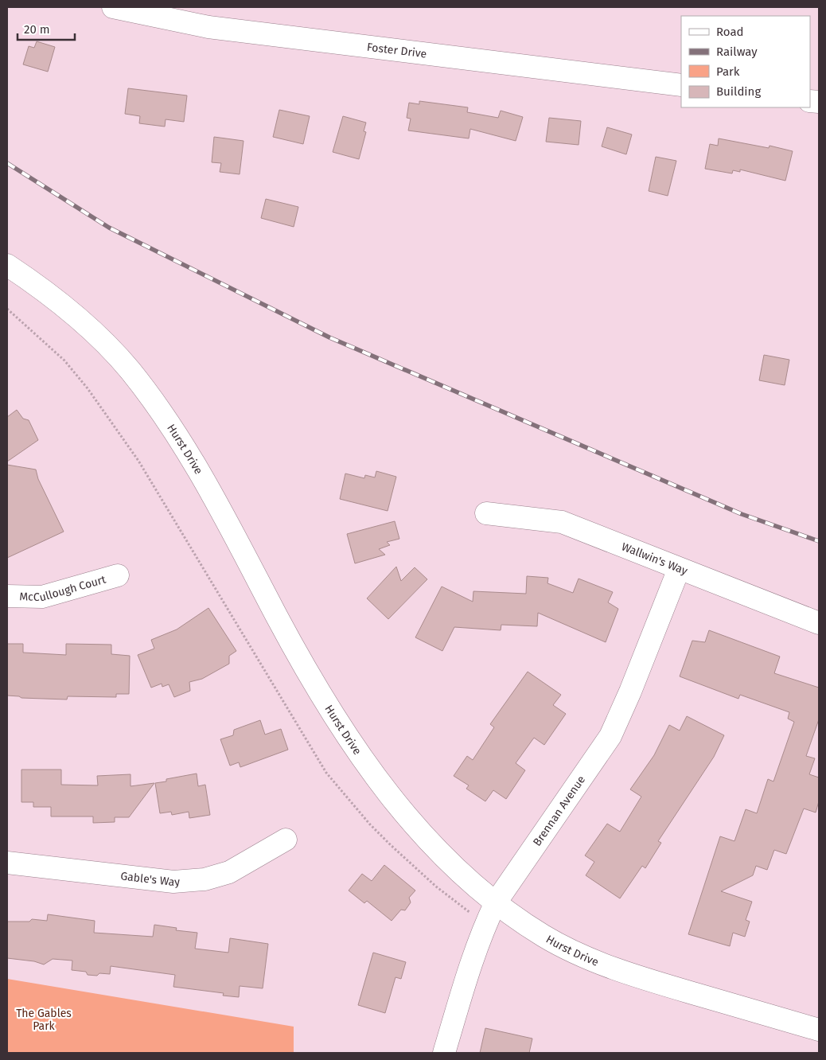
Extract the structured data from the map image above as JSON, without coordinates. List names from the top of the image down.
{
  "streets": {
    "street": [
      "Foster Drive",
      "Hurst Drive",
      "Wallwin's Way",
      "McCullough Court",
      "Brennan Avenue",
      "Gable's Way"
    ]
  },
  "crossings": [
    ["Hurst Drive", "Brennan Avenue"],
    ["Wallwin's Way", "Brennan Avenue"]
  ],
  "parks": ["The Gables Park"],
  "legend": [
    "Road",
    "Railway",
    "Park",
    "Building"
  ],
  "scale_bar": "20 m"
}
